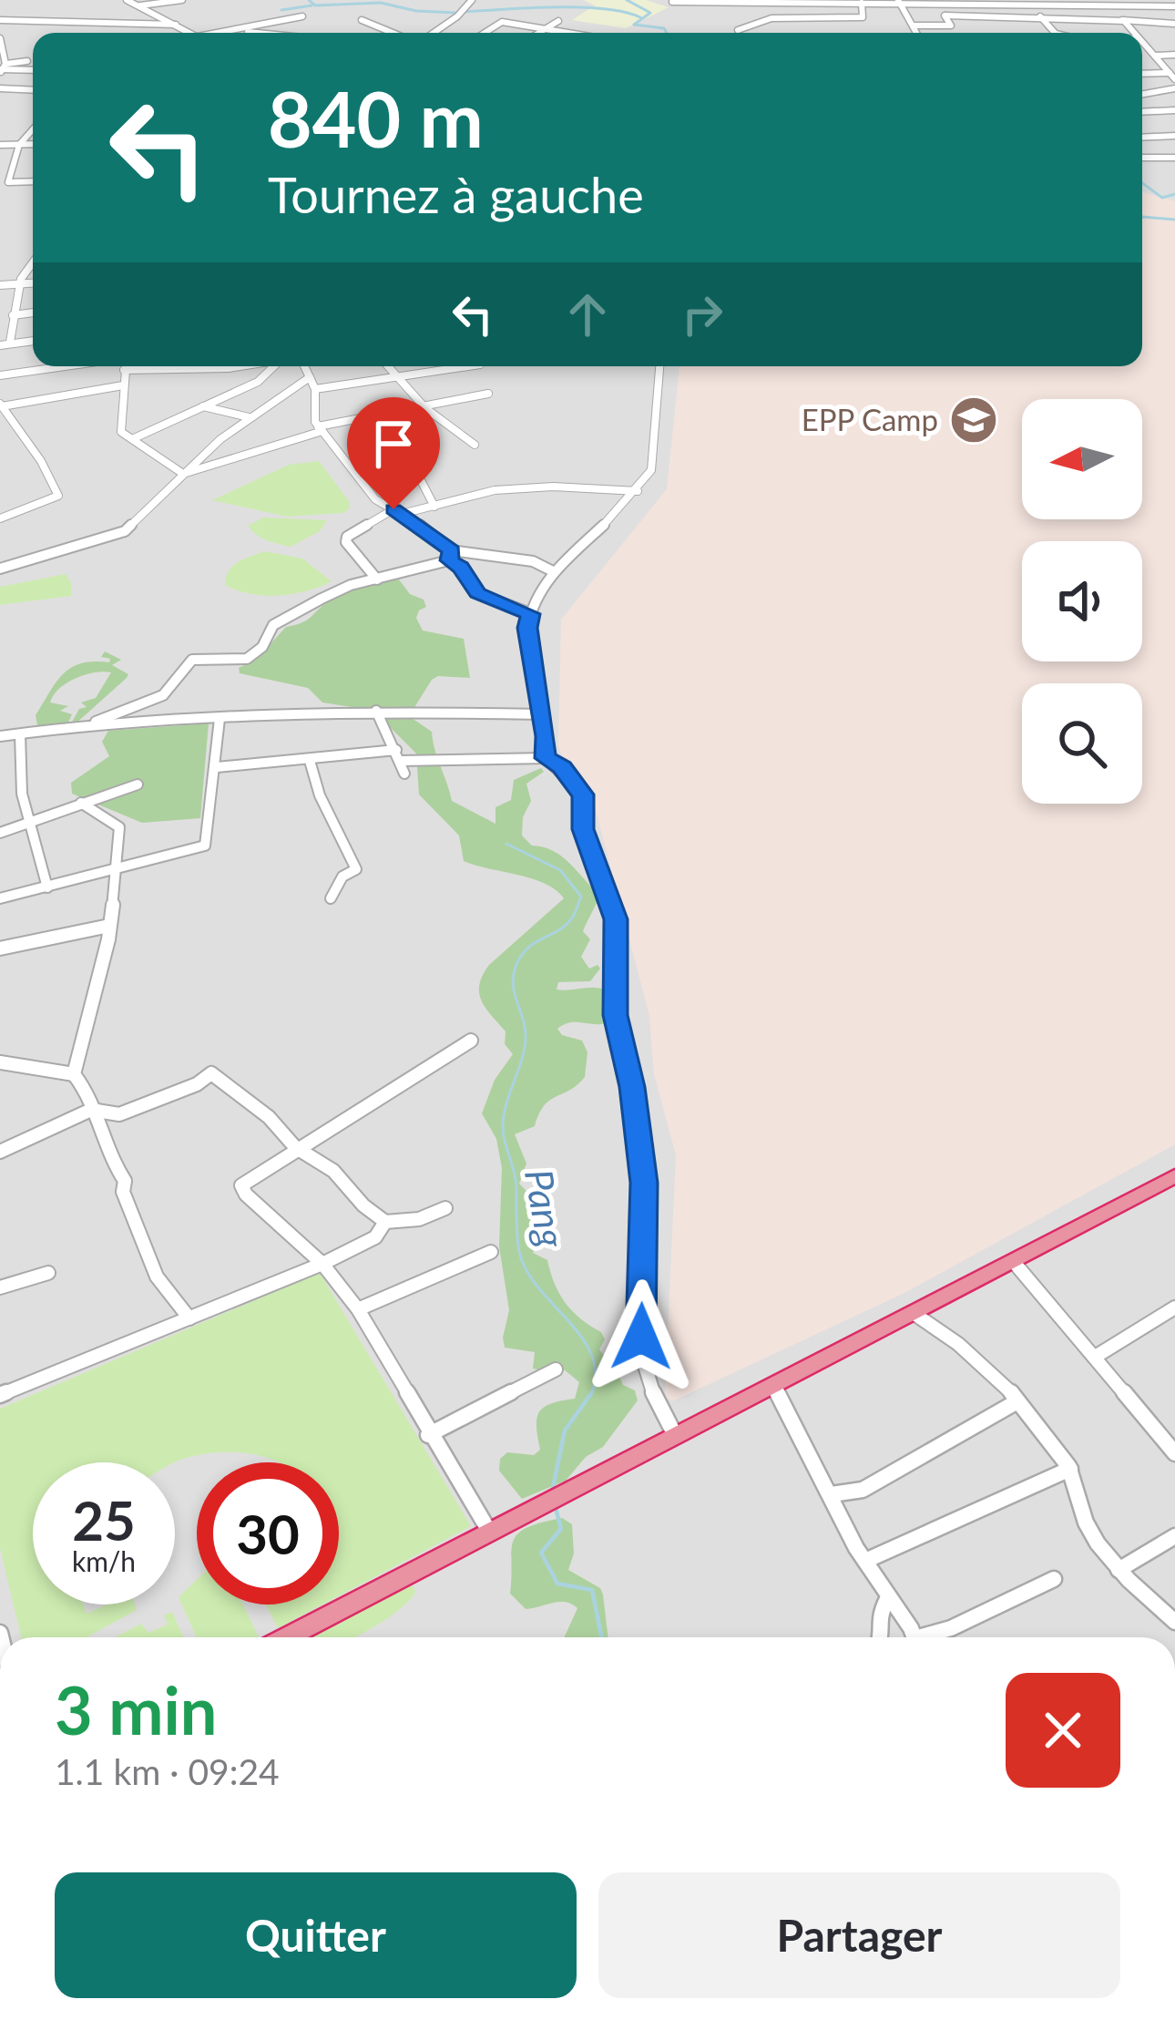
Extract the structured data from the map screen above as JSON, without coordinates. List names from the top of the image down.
{
  "water": ["Pang"],
  "places": {
    "school or university": ["EPP Camp"]
  },
  "north": "left",
  "page": {
    "turn": ["840 m", "Tournez à gauche"],
    "speed": "25 km/h",
    "limit": "30",
    "heading": ["3 min", "1.1 km · 09:24"],
    "buttons": ["Quitter", "Partager"]
  }
}
